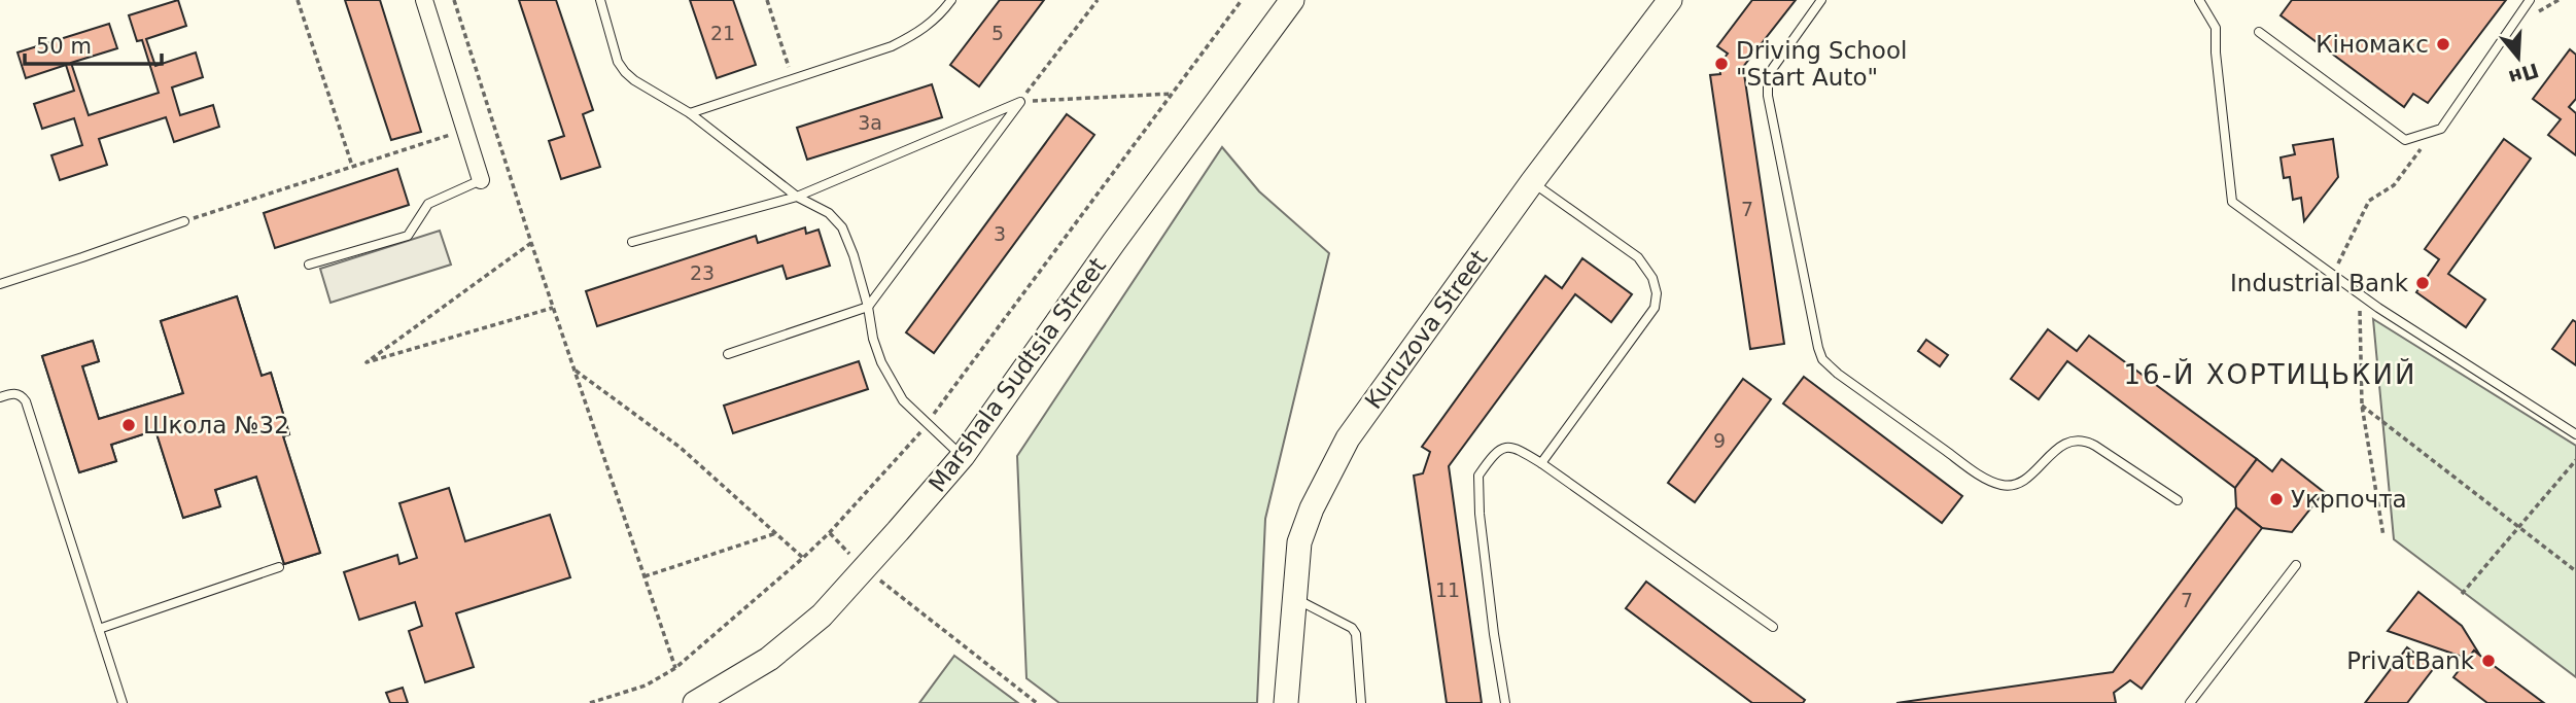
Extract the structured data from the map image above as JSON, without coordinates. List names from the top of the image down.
{
  "streets": {
    "street": ["Kuruzova Street", "Marshala Sudtsia Street"]
  },
  "districts": ["16-Й ХОРТИЦЬКИЙ"],
  "places": [
    "Кіномакс",
    "Driving School \"Start Auto\"",
    "Industrial Bank",
    "Школа №32",
    "Укрпочта",
    "PrivatBank"
  ],
  "house_numbers": [
    "21",
    "5",
    "3а",
    "7",
    "3",
    "23",
    "9",
    "11",
    "7"
  ],
  "scale_bar": "50 m",
  "north": "bottom"
}
